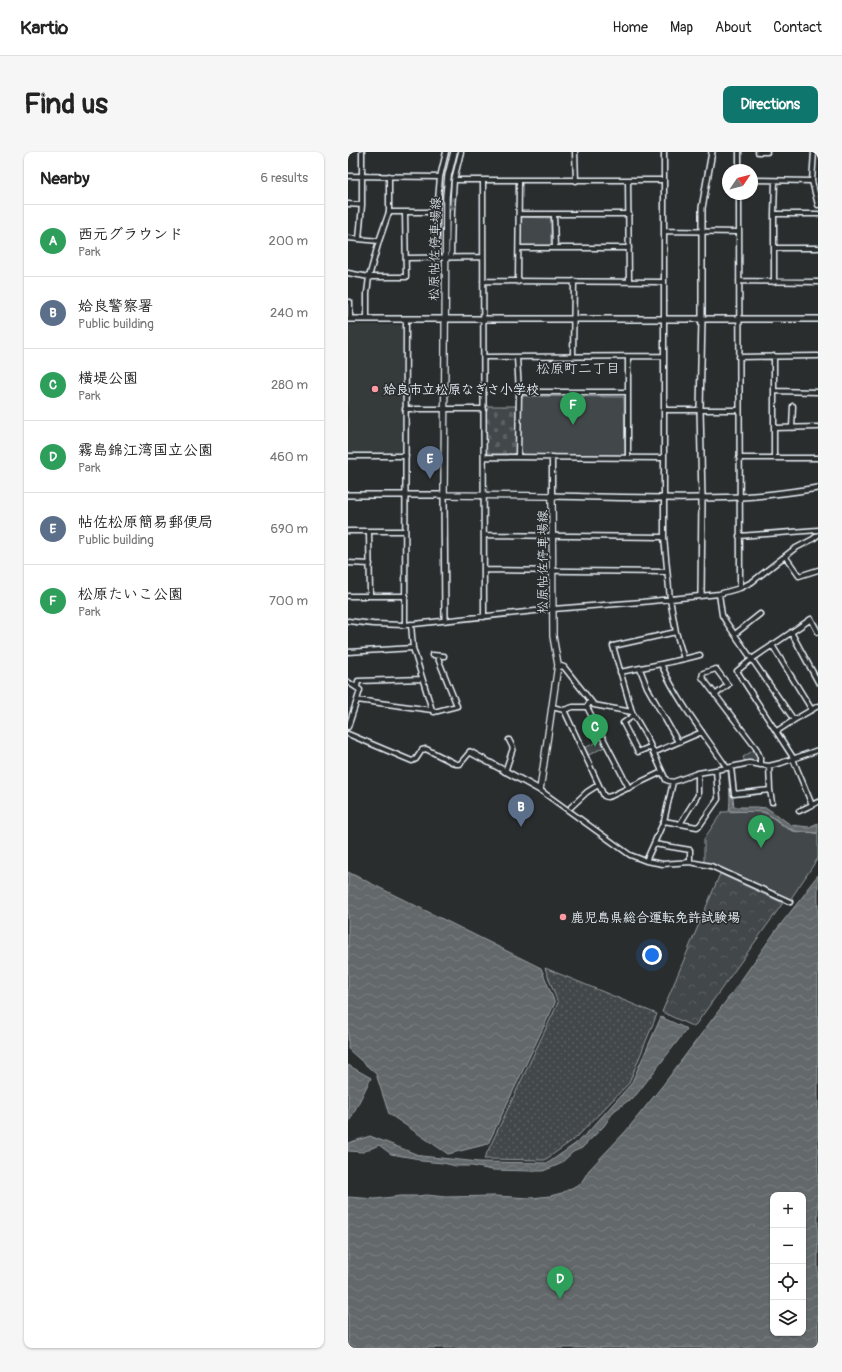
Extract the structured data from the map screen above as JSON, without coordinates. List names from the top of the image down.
{
  "streets": {
    "main road": ["松原帖佐停車場線"]
  },
  "districts": ["松原町二丁目"],
  "places": ["姶良市立松原なぎさ小学校", "鹿児島県総合運転免許試験場"],
  "north": "top right",
  "page": {
    "header": "Kartio",
    "nav": [
      "Home",
      "Map",
      "About",
      "Contact"
    ],
    "buttons": "Directions",
    "title": "Find us",
    "heading": ["Nearby", "6 results"],
    "list": [
      {
        "mark": "A",
        "name": "西元グラウンド",
        "note": "Park",
        "value": "200 m"
      },
      {
        "mark": "B",
        "name": "姶良警察署",
        "note": "Public building",
        "value": "240 m"
      },
      {
        "mark": "C",
        "name": "横堤公園",
        "note": "Park",
        "value": "280 m"
      },
      {
        "mark": "D",
        "name": "霧島錦江湾国立公園",
        "note": "Park",
        "value": "460 m"
      },
      {
        "mark": "E",
        "name": "帖佐松原簡易郵便局",
        "note": "Public building",
        "value": "690 m"
      },
      {
        "mark": "F",
        "name": "松原たいこ公園",
        "note": "Park",
        "value": "700 m"
      }
    ],
    "pins": [
      "F",
      "E",
      "C",
      "B",
      "A",
      "D"
    ],
    "map_buttons": ["+", "−"]
  }
}
